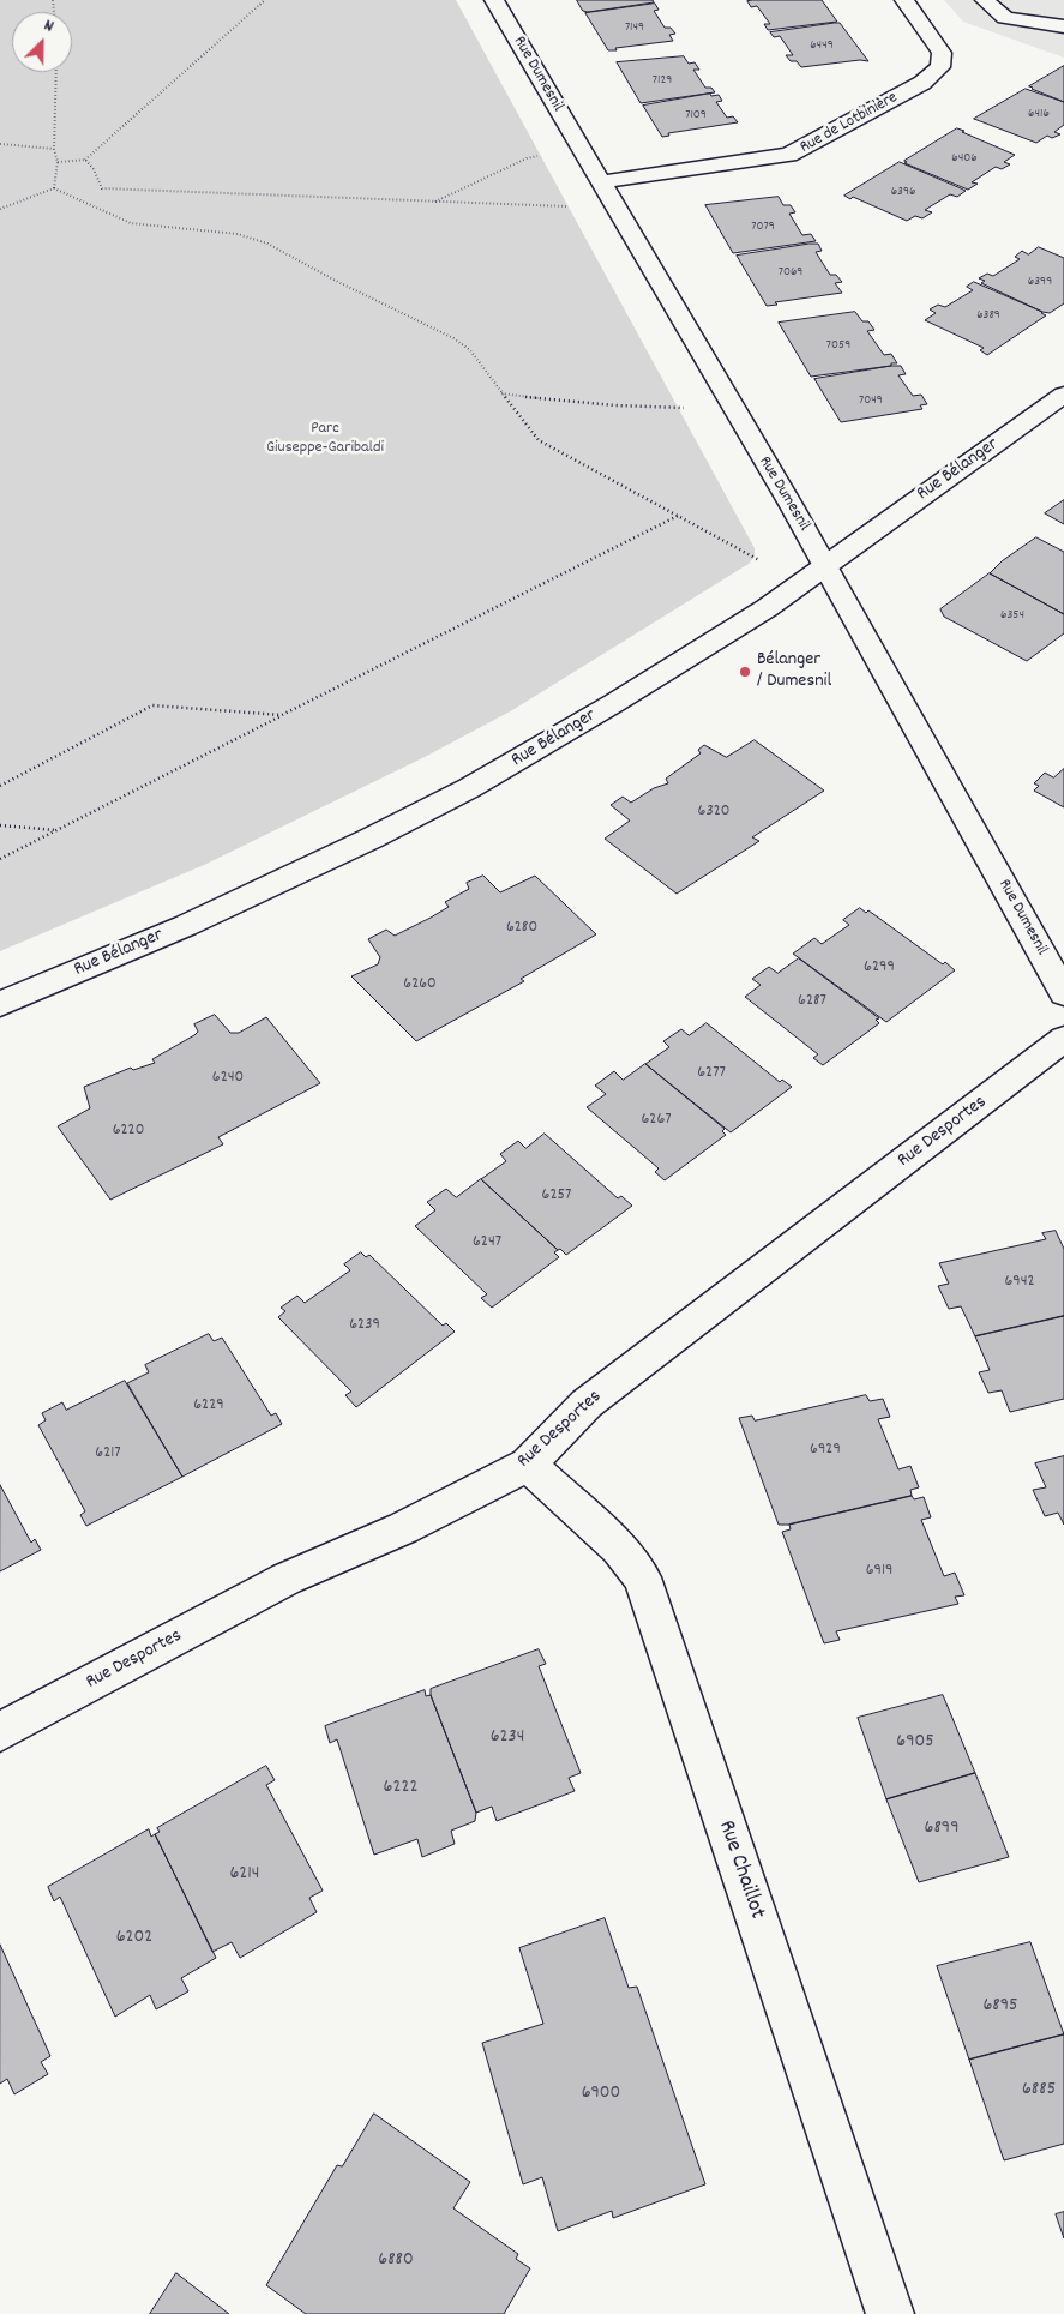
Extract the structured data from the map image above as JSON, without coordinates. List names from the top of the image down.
{
  "streets": {
    "street": [
      "Rue Dumesnil",
      "Rue de Lotbinière",
      "Rue Bélanger",
      "Rue Desportes",
      "Rue Chaillot"
    ]
  },
  "crossings": [
    ["Rue Dumesnil", "Rue de Lotbinière"],
    ["Rue Dumesnil", "Rue Bélanger"],
    ["Rue Desportes", "Rue Chaillot"]
  ],
  "parks": ["Parc Giuseppe-Garibaldi"],
  "places": ["Bélanger / Dumesnil"],
  "house_numbers": [
    "7149",
    "6449",
    "7129",
    "6416",
    "7109",
    "6406",
    "6396",
    "7079",
    "7069",
    "6399",
    "6389",
    "7059",
    "7049",
    "6354",
    "6320",
    "6280",
    "6299",
    "6260",
    "6287",
    "6277",
    "6240",
    "6267",
    "6220",
    "6257",
    "6247",
    "6942",
    "6239",
    "6229",
    "6929",
    "6217",
    "6919",
    "6234",
    "6905",
    "6222",
    "6899",
    "6214",
    "6202",
    "6895",
    "6885",
    "6900",
    "6880"
  ],
  "north": "top right"
}
